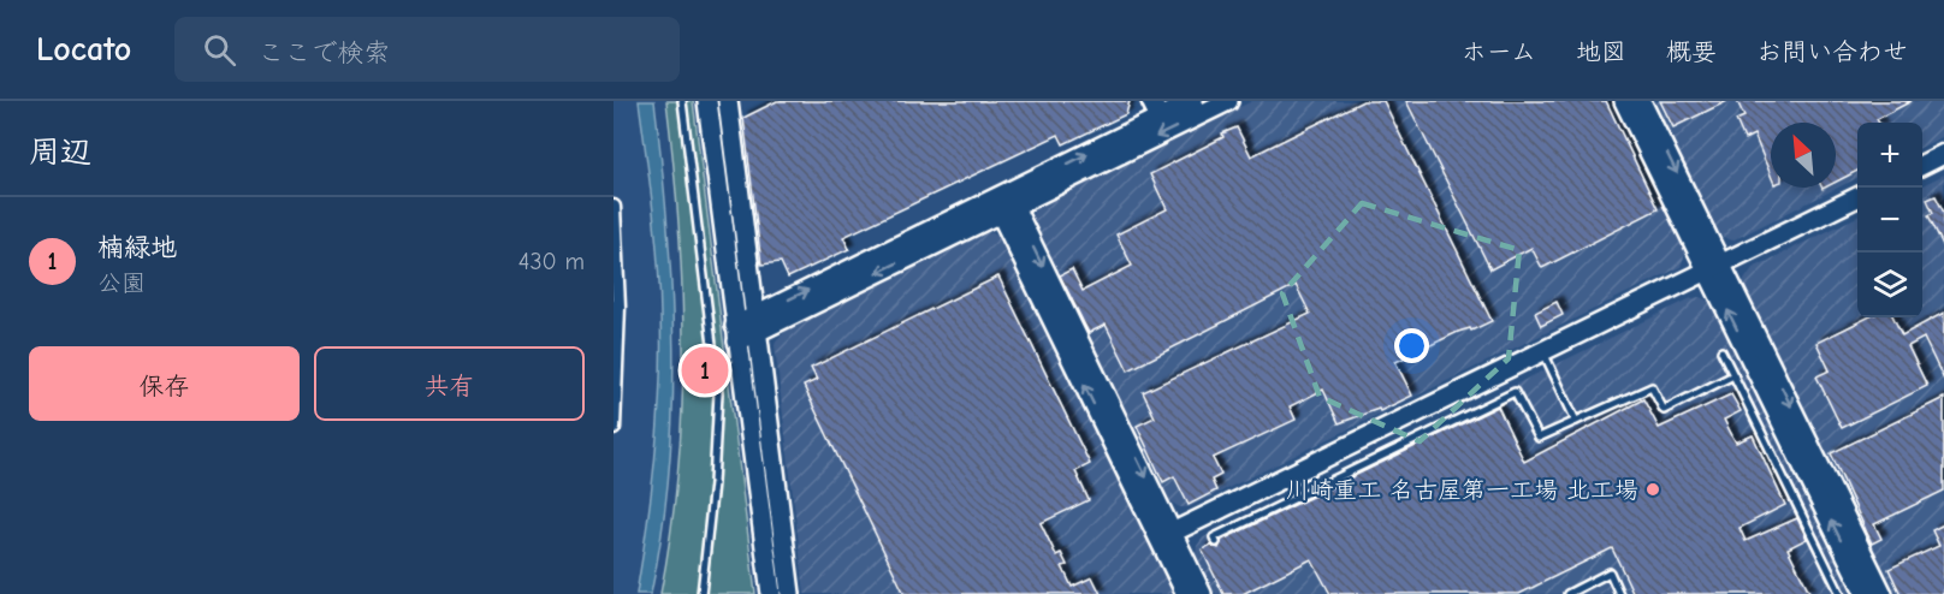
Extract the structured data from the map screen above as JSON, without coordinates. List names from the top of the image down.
{
  "places": ["川崎重工 名古屋第一工場 北工場"],
  "north": "top left",
  "page": {
    "header": "Locato",
    "search": "ここで検索",
    "nav": [
      "ホーム",
      "地図",
      "概要",
      "お問い合わせ"
    ],
    "heading": "周辺",
    "map_buttons": ["+", "−"],
    "list": [
      {
        "mark": "1",
        "name": "楠緑地",
        "note": "公園",
        "value": "430 m"
      }
    ],
    "buttons": ["保存", "共有"],
    "pins": "1"
  }
}
